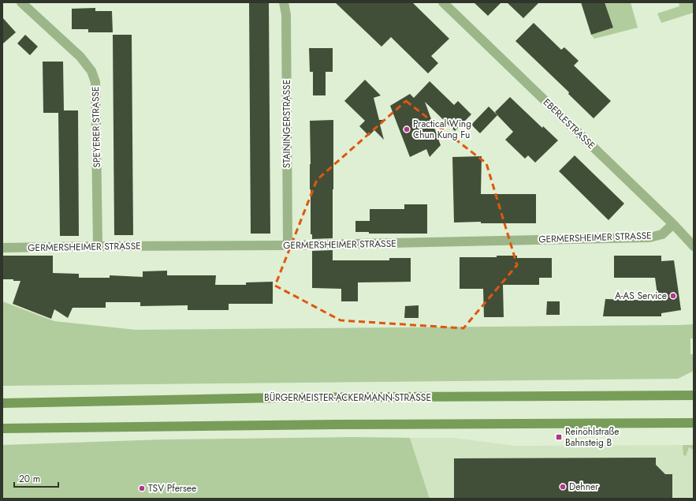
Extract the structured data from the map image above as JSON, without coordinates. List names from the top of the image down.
{
  "streets": {
    "main road": ["BÜRGERMEISTER-ACKERMANN-STRASSE"],
    "street": [
      "STAININGERSTRASSE",
      "EBERLESTRASSE",
      "SPEYERER STRASSE",
      "GERMERSHEIMER STRASSE"
    ]
  },
  "crossings": [
    ["STAININGERSTRASSE", "GERMERSHEIMER STRASSE"],
    ["EBERLESTRASSE", "GERMERSHEIMER STRASSE"],
    ["SPEYERER STRASSE", "GERMERSHEIMER STRASSE"]
  ],
  "places": {
    "other": [
      "Practical Wing Chun Kung Fu",
      "A-AS Service",
      "Dehner",
      "TSV Pfersee"
    ],
    "transit": ["Reinöhlstraße Bahnsteig B"]
  },
  "scale_bar": "20 m"
}
